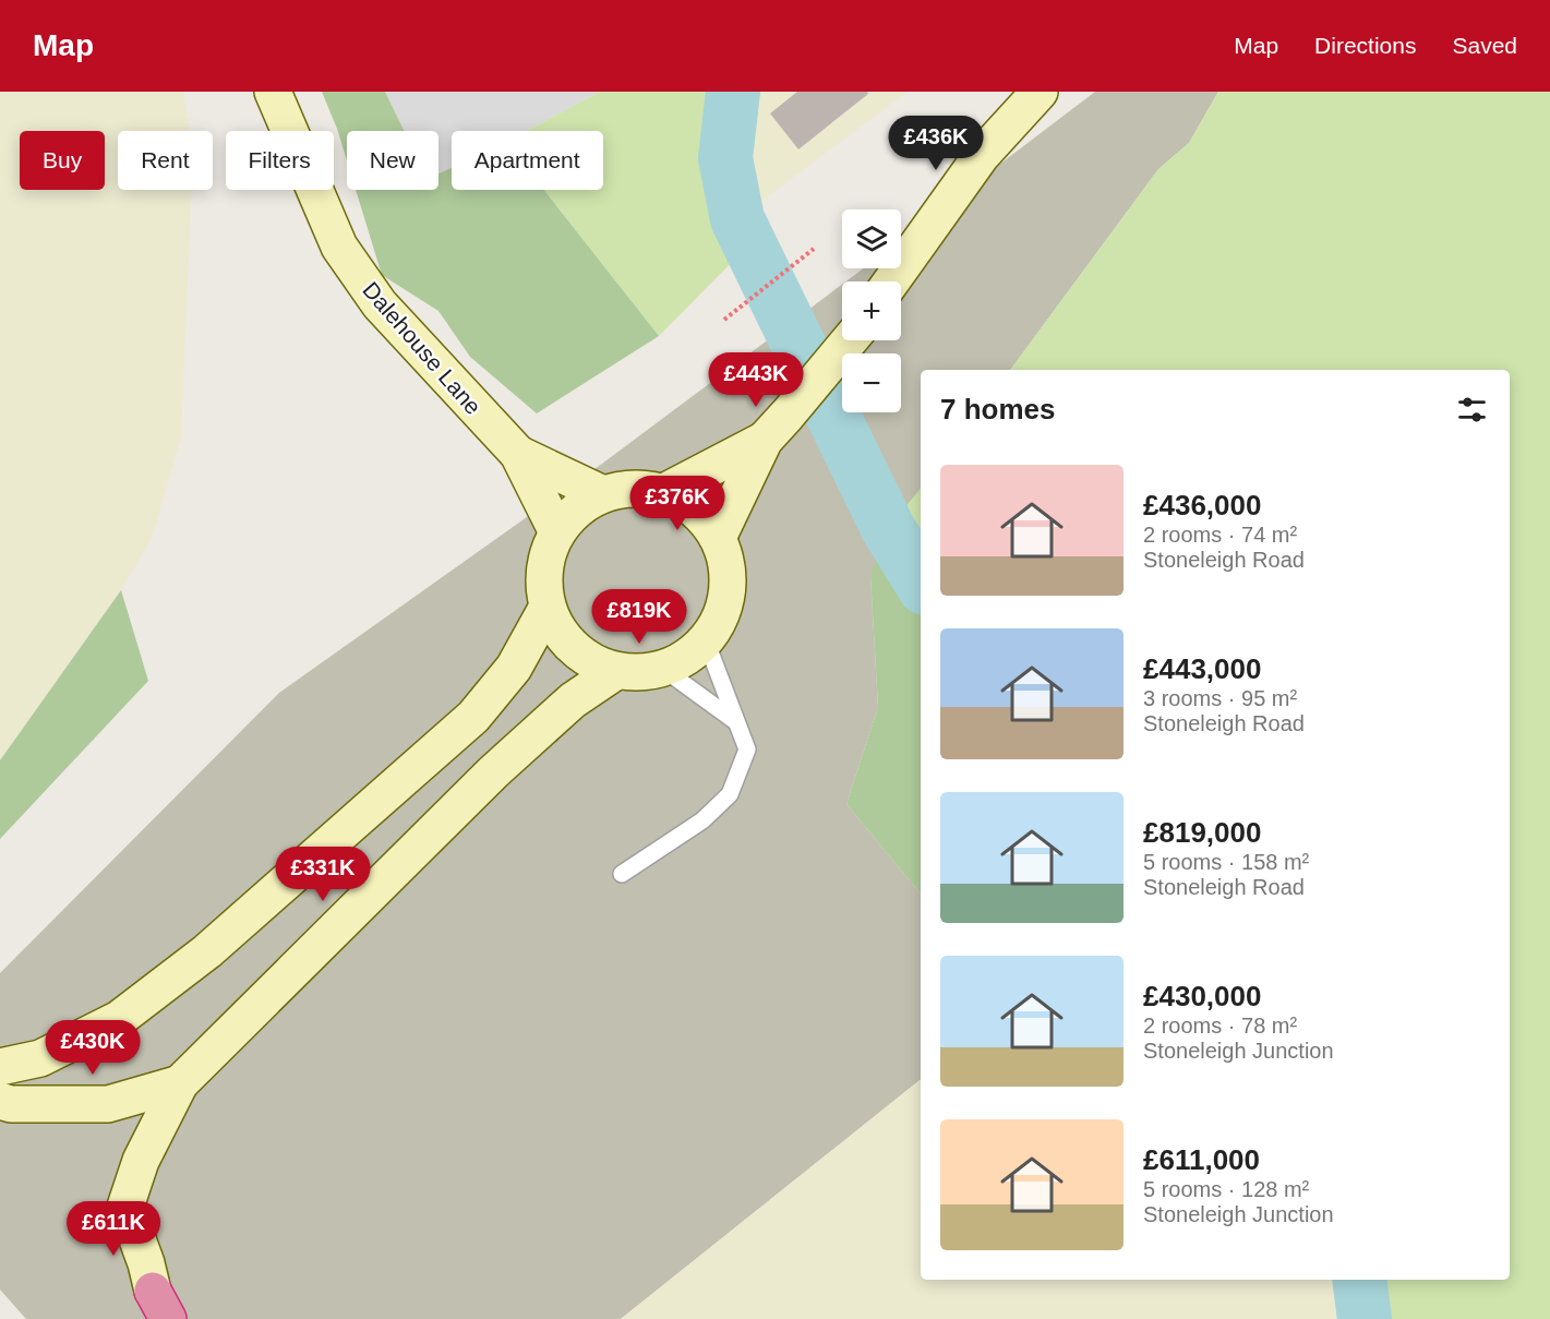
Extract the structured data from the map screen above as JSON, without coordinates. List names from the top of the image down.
{
  "streets": {
    "street": ["Dalehouse Lane"]
  },
  "page": {
    "header": "Map",
    "nav": ["Map", "Directions", "Saved"],
    "price": [
      "£436K",
      "£443K",
      "£376K",
      "£819K",
      "£331K",
      "£430K",
      "£611K"
    ],
    "chip": [
      "Buy",
      "Rent",
      "Filters",
      "New",
      "Apartment"
    ],
    "map_buttons": ["+", "−"],
    "heading": "7 homes",
    "list": [
      {
        "name": "£436,000",
        "note": "2 rooms · 74 m² · Stoneleigh Road"
      },
      {
        "name": "£443,000",
        "note": "3 rooms · 95 m² · Stoneleigh Road"
      },
      {
        "name": "£819,000",
        "note": "5 rooms · 158 m² · Stoneleigh Road"
      },
      {
        "name": "£430,000",
        "note": "2 rooms · 78 m² · Stoneleigh Junction"
      },
      {
        "name": "£611,000",
        "note": "5 rooms · 128 m² · Stoneleigh Junction"
      }
    ]
  }
}
